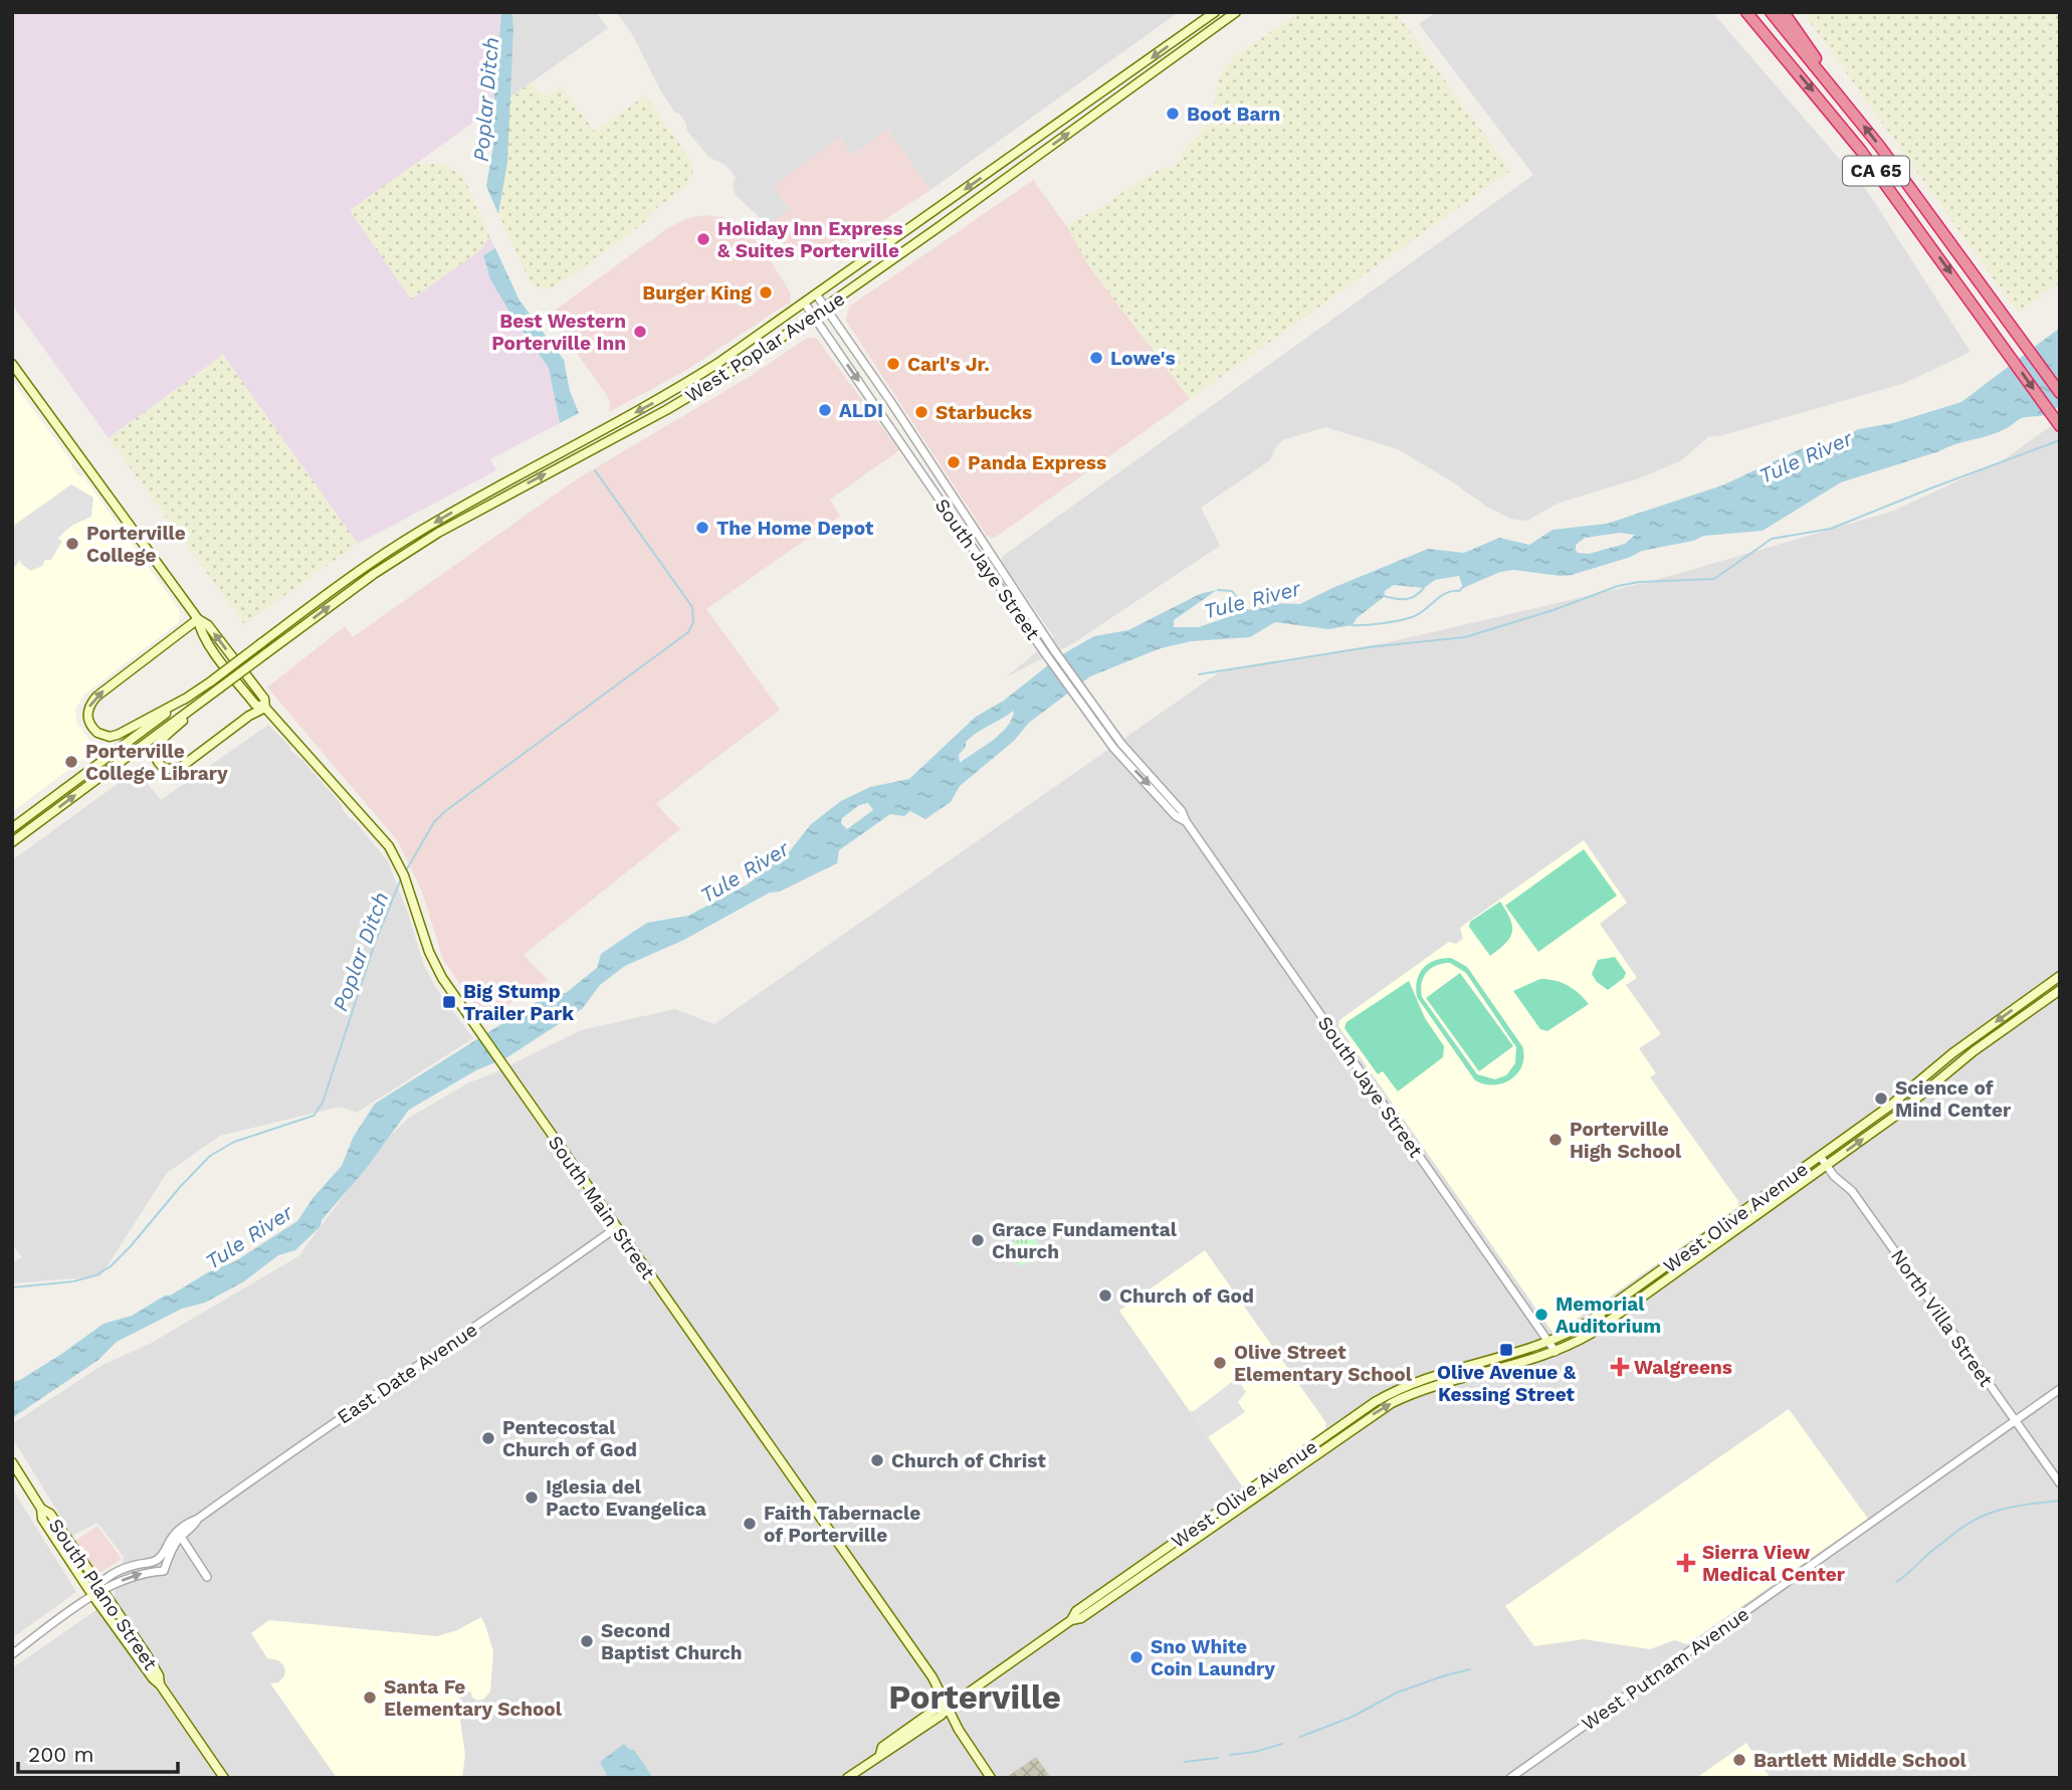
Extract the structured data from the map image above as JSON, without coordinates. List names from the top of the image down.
{
  "streets": {
    "highway": ["CA 65"],
    "main road": [
      "West Poplar Avenue",
      "South Main Street",
      "West Olive Avenue",
      "South Plano Street"
    ],
    "street": [
      "South Jaye Street",
      "North Villa Street",
      "East Date Avenue",
      "West Putnam Avenue"
    ]
  },
  "crossings": [
    ["West Poplar Avenue", "South Jaye Street"],
    ["South Jaye Street", "West Olive Avenue"],
    ["South Main Street", "West Olive Avenue"],
    ["South Main Street", "East Date Avenue"],
    ["West Olive Avenue", "North Villa Street"],
    ["North Villa Street", "West Putnam Avenue"],
    ["East Date Avenue", "South Plano Street"]
  ],
  "districts": ["Porterville"],
  "water": ["Poplar Ditch", "Tule River"],
  "places": {
    "other": [
      "Boot Barn",
      "Holiday Inn Express & Suites Porterville",
      "Burger King",
      "Best Western Porterville Inn",
      "Lowe's",
      "Carl's Jr.",
      "ALDI",
      "Starbucks",
      "Panda Express",
      "The Home Depot",
      "Porterville College",
      "Porterville College Library",
      "Science of Mind Center",
      "Porterville High School",
      "Grace Fundamental Church",
      "Church of God",
      "Memorial Auditorium",
      "Olive Street Elementary School",
      "Pentecostal Church of God",
      "Church of Christ",
      "Iglesia del Pacto Evangelica",
      "Faith Tabernacle of Porterville",
      "Second Baptist Church",
      "Sno White Coin Laundry",
      "Santa Fe Elementary School",
      "Bartlett Middle School"
    ],
    "transit": ["Big Stump Trailer Park", "Olive Avenue & Kessing Street"],
    "health": ["Walgreens", "Sierra View Medical Center"]
  },
  "scale_bar": "200 m"
}
